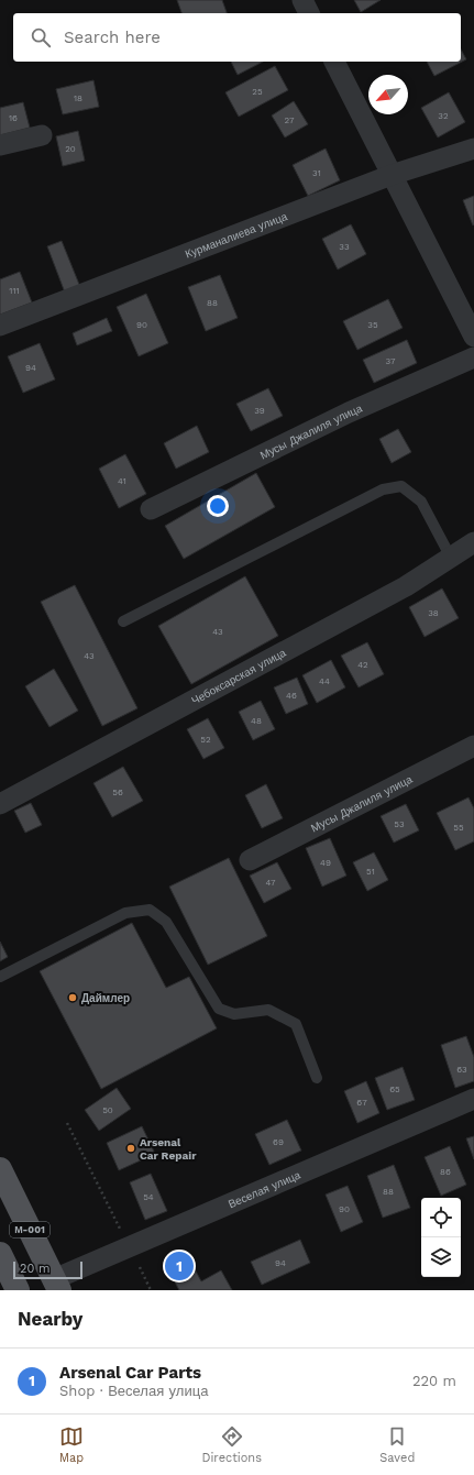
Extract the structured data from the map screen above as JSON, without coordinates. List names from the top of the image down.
{
  "streets": {
    "main road": ["М-001"],
    "street": [
      "Курманалиева улица",
      "Мусы Джалиля улица",
      "Чебоксарская улица",
      "Веселая улица"
    ]
  },
  "crossings": [
    ["Веселая улица", "М-001"]
  ],
  "places": ["Даймлер", "Arsenal Car Repair"],
  "house_numbers": [
    "25",
    "18",
    "32",
    "16",
    "27",
    "20",
    "31",
    "33",
    "111",
    "88",
    "90",
    "35",
    "37",
    "94",
    "39",
    "41",
    "38",
    "43",
    "43",
    "42",
    "44",
    "46",
    "48",
    "52",
    "56",
    "53",
    "55",
    "49",
    "51",
    "47",
    "63",
    "65",
    "67",
    "50",
    "69",
    "86",
    "88",
    "54",
    "90",
    "94"
  ],
  "scale_bar": "20 m",
  "north": "bottom left",
  "page": {
    "search": "Search here",
    "pins": "1",
    "scale": "20 m",
    "heading": "Nearby",
    "list": [
      {
        "mark": "1",
        "name": "Arsenal Car Parts",
        "note": "Shop · Веселая улица",
        "value": "220 m"
      }
    ],
    "nav": ["Map", "Directions", "Saved"]
  }
}
